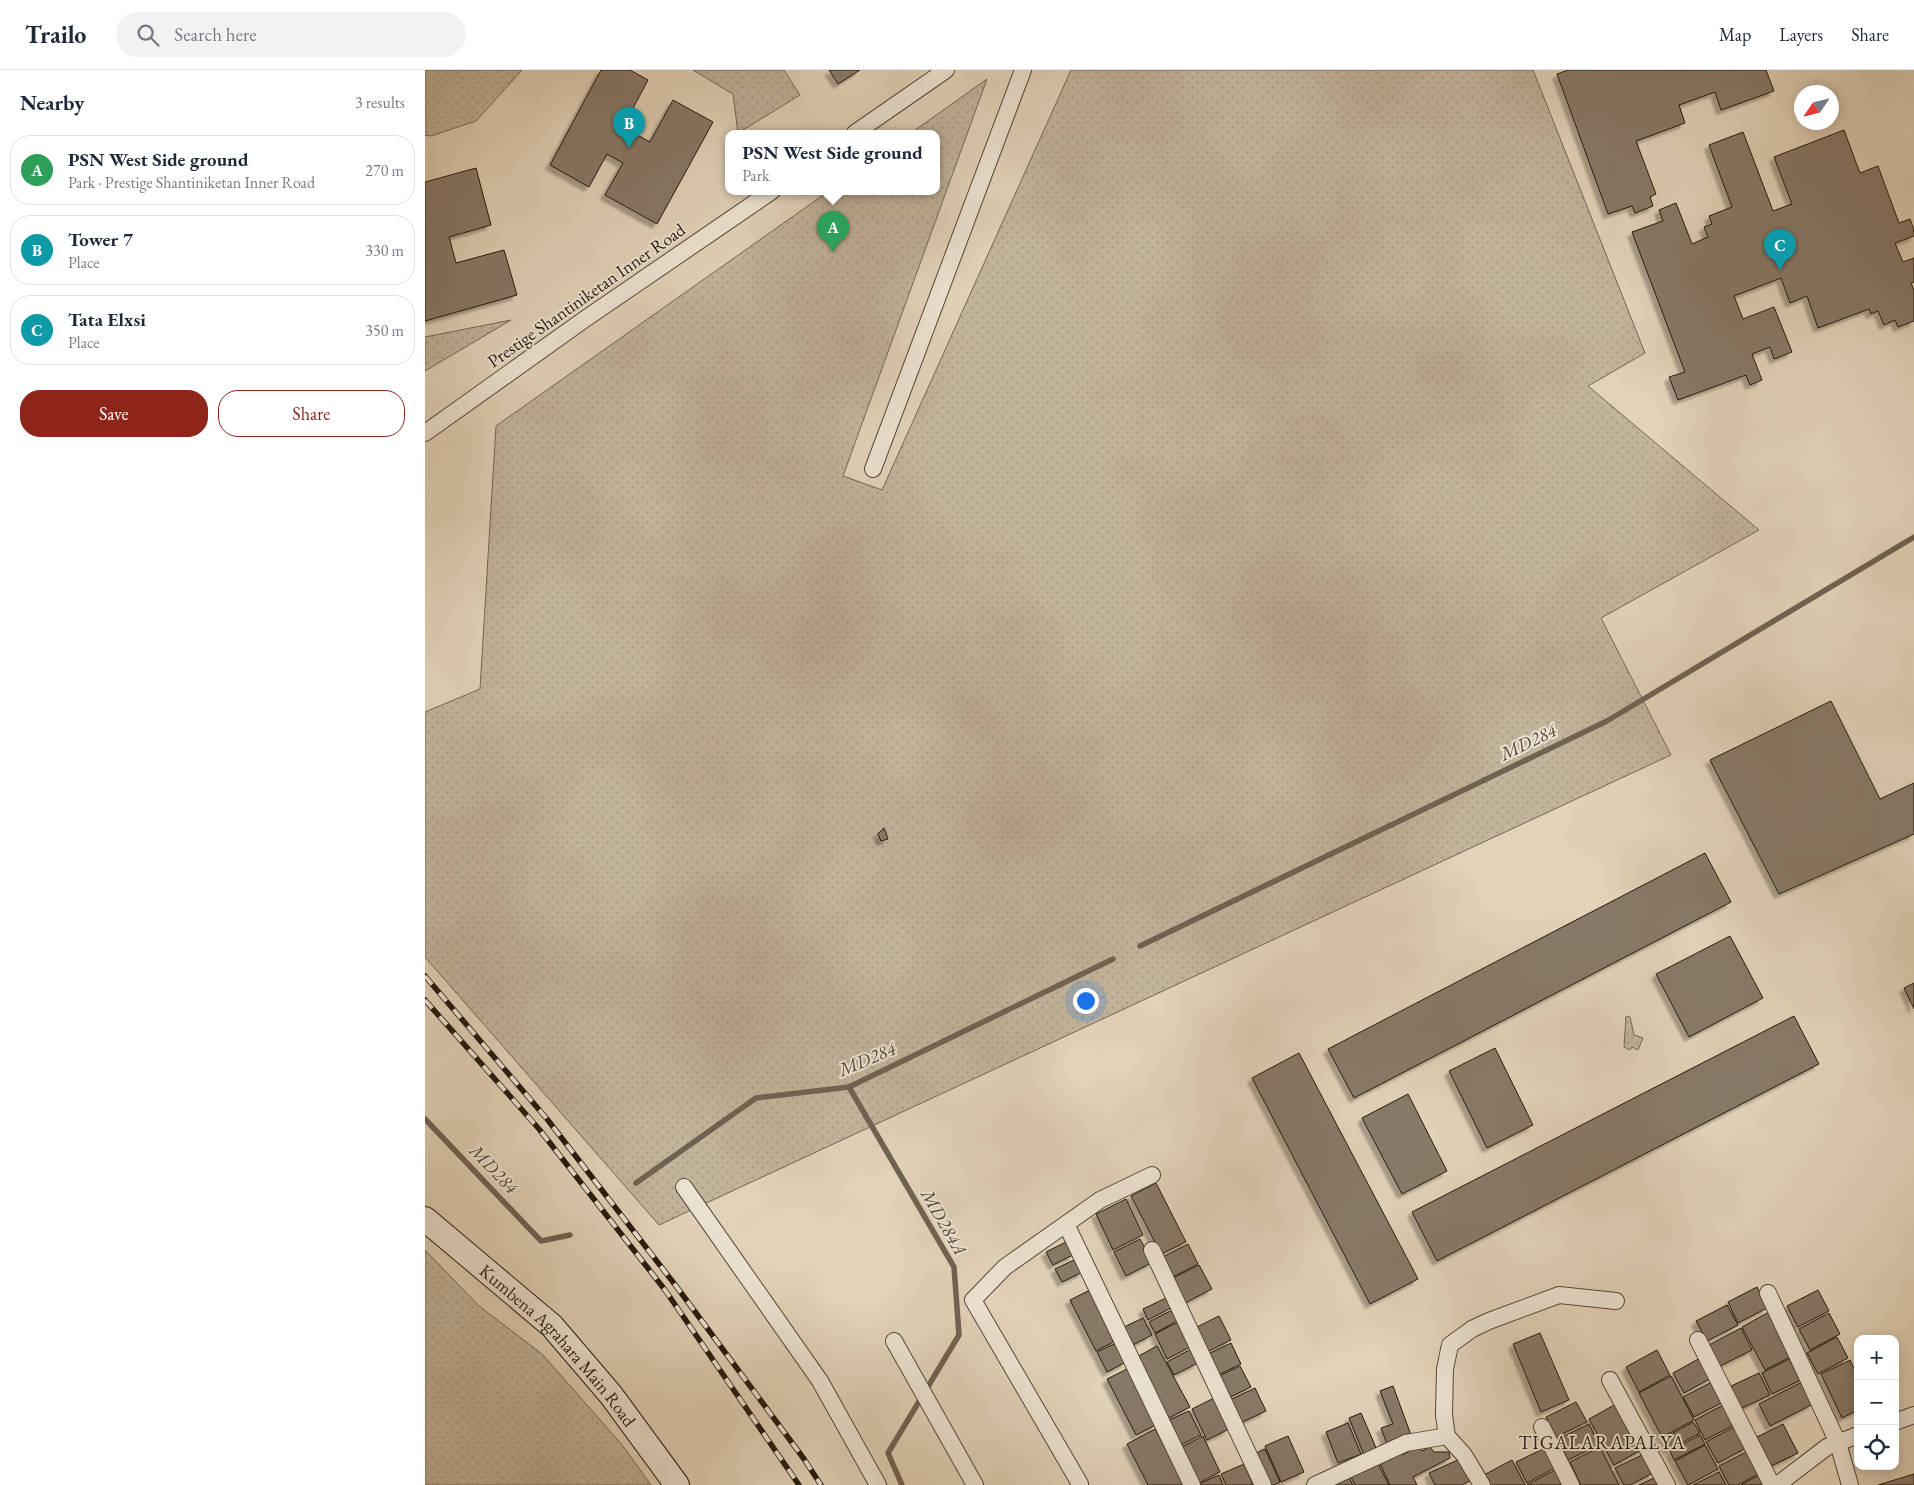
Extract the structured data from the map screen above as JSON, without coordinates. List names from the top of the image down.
{
  "streets": {
    "street": ["Prestige Shantiniketan Inner Road", "Kumbena Agrahara Main Road"]
  },
  "districts": ["TIGALARAPALYA"],
  "water": ["MD284", "MD284A"],
  "north": "bottom left",
  "page": {
    "header": "Trailo",
    "search": "Search here",
    "nav": ["Map", "Layers", "Share"],
    "heading": ["Nearby", "3 results"],
    "pins": ["B", "A", "C"],
    "popup": ["PSN West Side ground", "Park"],
    "list": [
      {
        "mark": "A",
        "name": "PSN West Side ground",
        "note": "Park · Prestige Shantiniketan Inner Road",
        "value": "270 m"
      },
      {
        "mark": "B",
        "name": "Tower 7",
        "note": "Place",
        "value": "330 m"
      },
      {
        "mark": "C",
        "name": "Tata Elxsi",
        "note": "Place",
        "value": "350 m"
      }
    ],
    "buttons": ["Save", "Share"],
    "map_buttons": ["+", "−"]
  }
}
